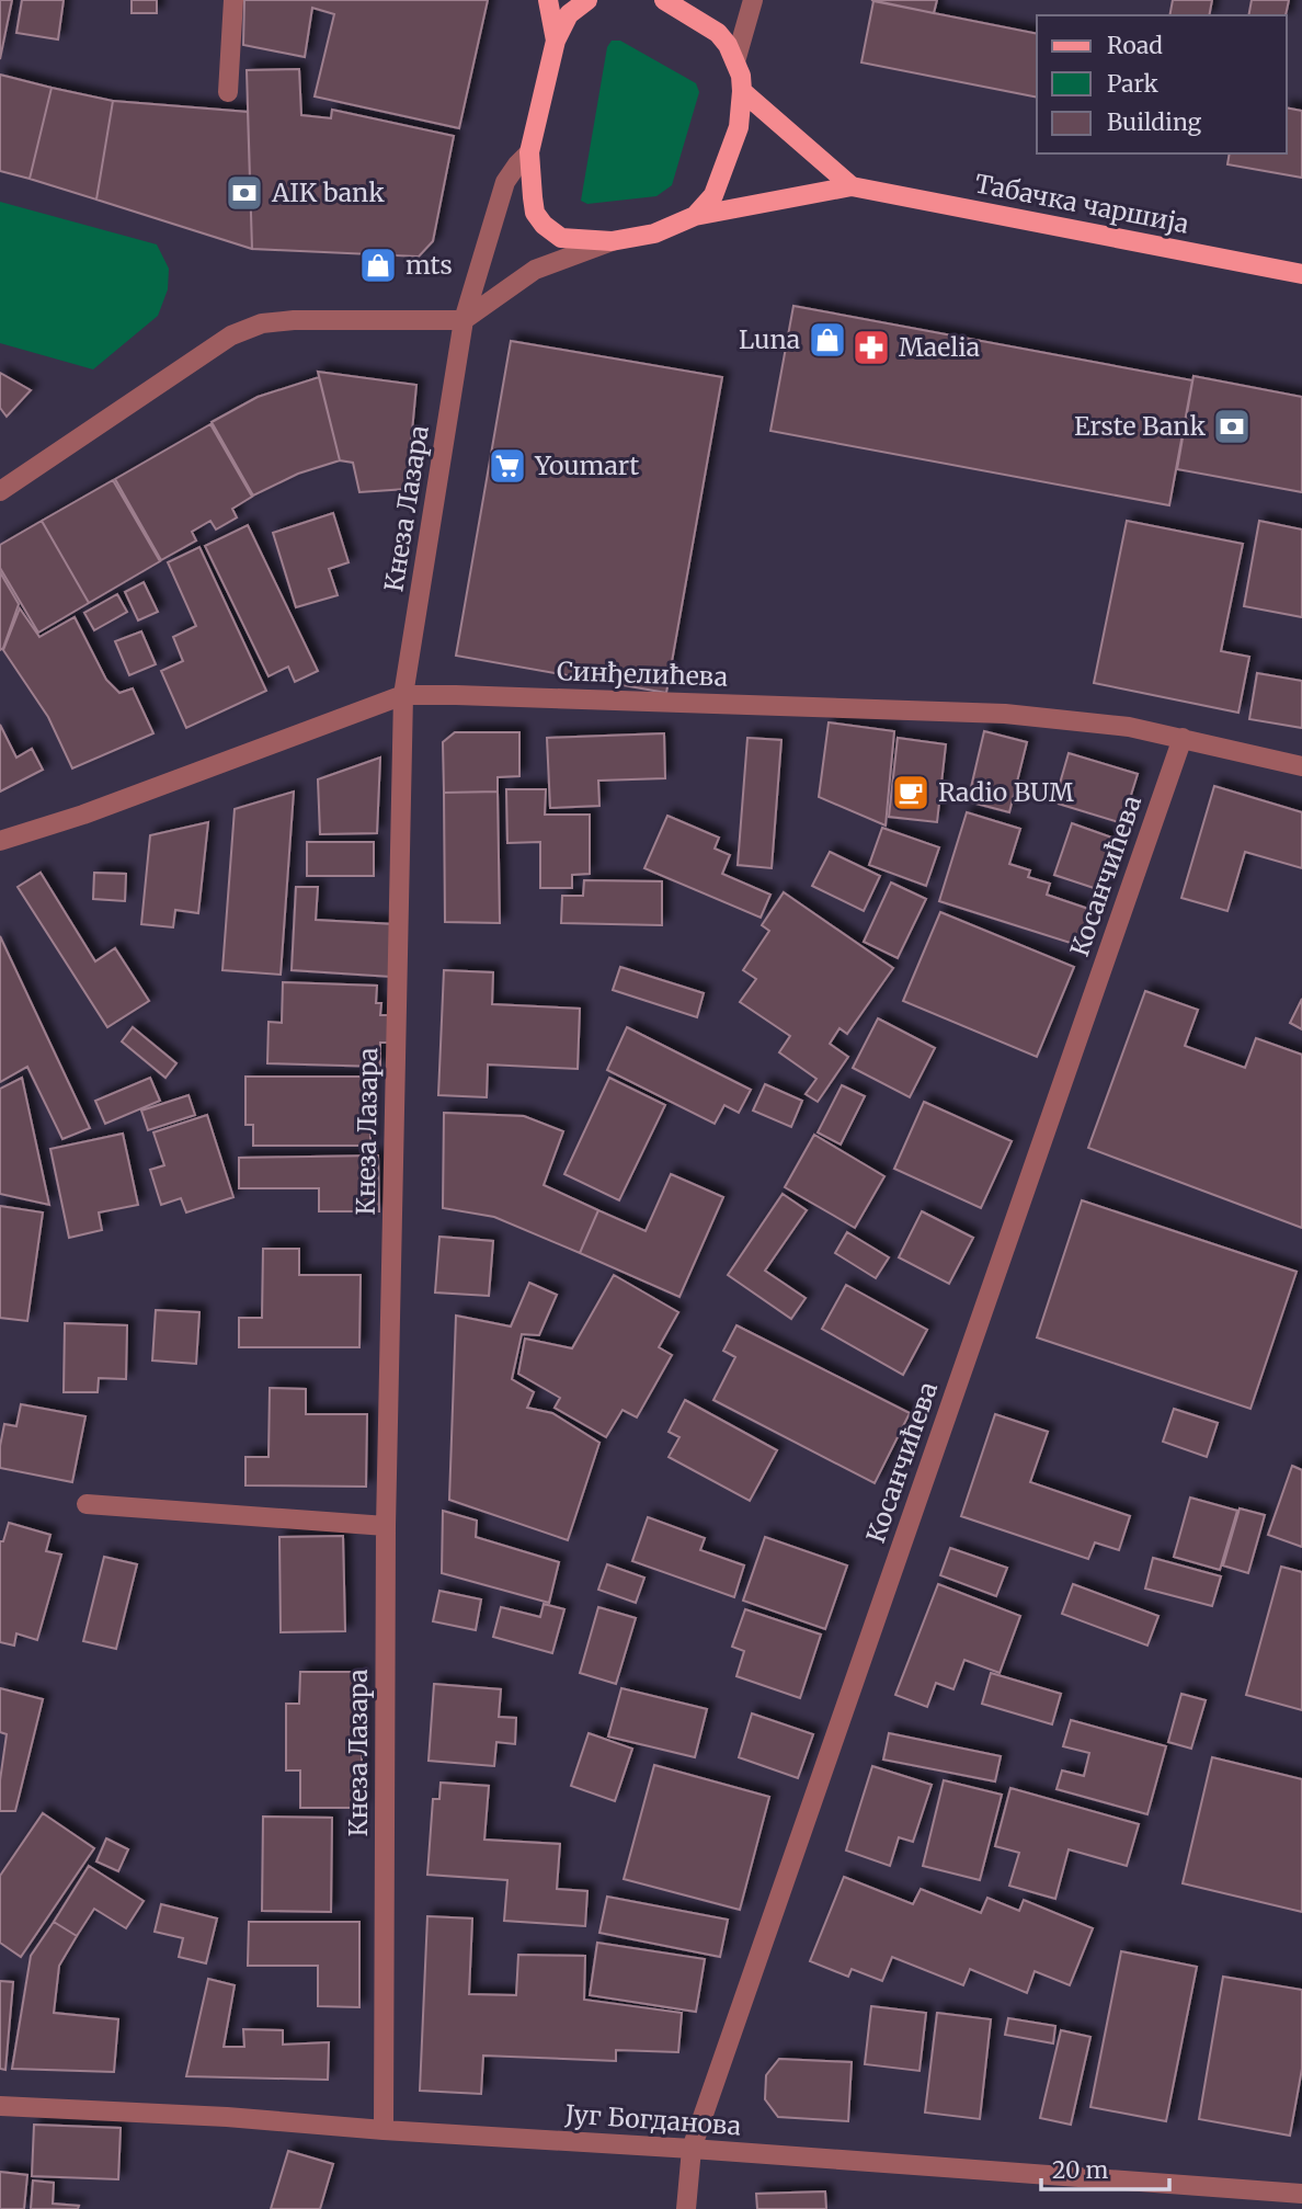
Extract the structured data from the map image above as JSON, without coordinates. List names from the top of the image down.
{
  "streets": {
    "main road": ["Табачка чаршија"],
    "street": [
      "Кнеза Лазара",
      "Синђелићева",
      "Косанчићева",
      "Југ Богданова"
    ]
  },
  "crossings": [
    ["Табачка чаршија", "Кнеза Лазара"],
    ["Кнеза Лазара", "Синђелићева"],
    ["Кнеза Лазара", "Југ Богданова"],
    ["Синђелићева", "Косанчићева"],
    ["Косанчићева", "Југ Богданова"]
  ],
  "places": {
    "bank": ["AIK bank", "Erste Bank"],
    "shop": ["mts", "Luna"],
    "pharmacy": ["Maelia"],
    "supermarket": ["Youmart"],
    "cafe": ["Radio BUM"]
  },
  "legend": ["Road", "Park", "Building"],
  "scale_bar": "20 m"
}
